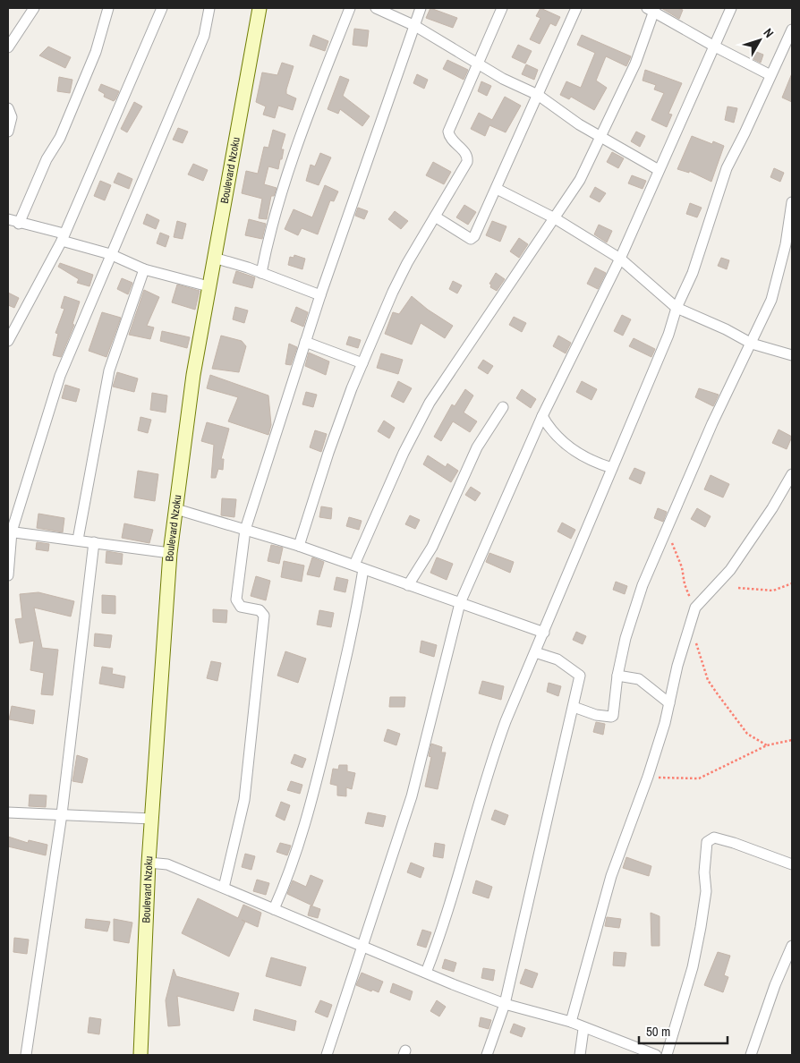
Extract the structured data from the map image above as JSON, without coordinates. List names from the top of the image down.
{
  "streets": {
    "street": ["Boulevard Nzoku"]
  },
  "scale_bar": "50 m",
  "north": "top right"
}
